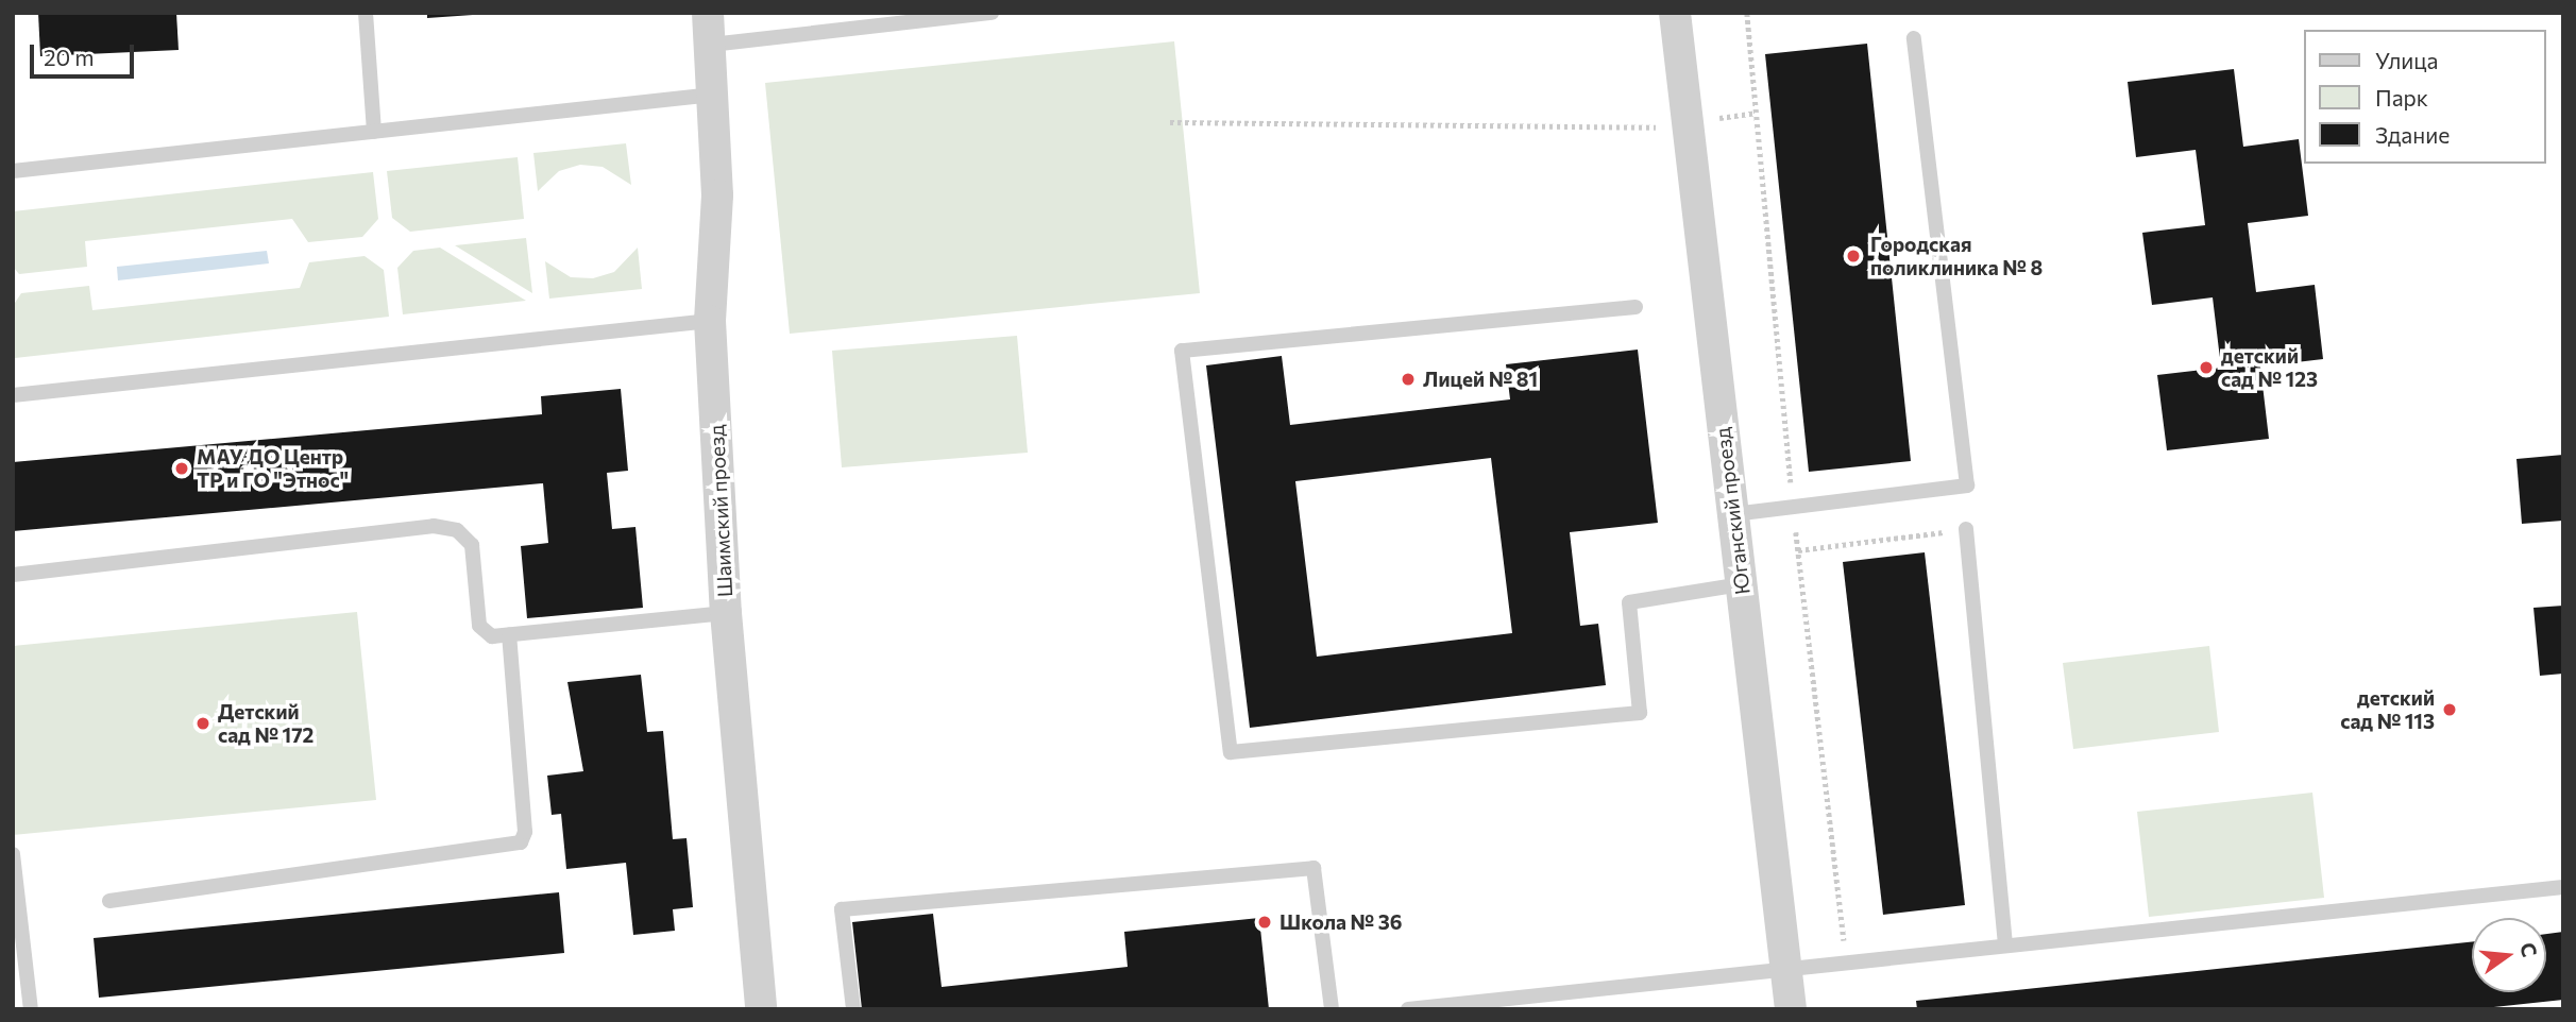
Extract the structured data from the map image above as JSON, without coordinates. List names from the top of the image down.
{
  "streets": {
    "street": ["Шаимский проезд", "Юганский проезд"]
  },
  "places": [
    "Городская поликлиника № 8",
    "детский сад № 123",
    "Лицей № 81",
    "МАУ ДО Центр ТР и ГО \"Этнос\"",
    "детский сад № 113",
    "Детский сад № 172",
    "Школа № 36"
  ],
  "legend": ["Улица", "Парк", "Здание"],
  "scale_bar": "20 m",
  "north": "right"
}
